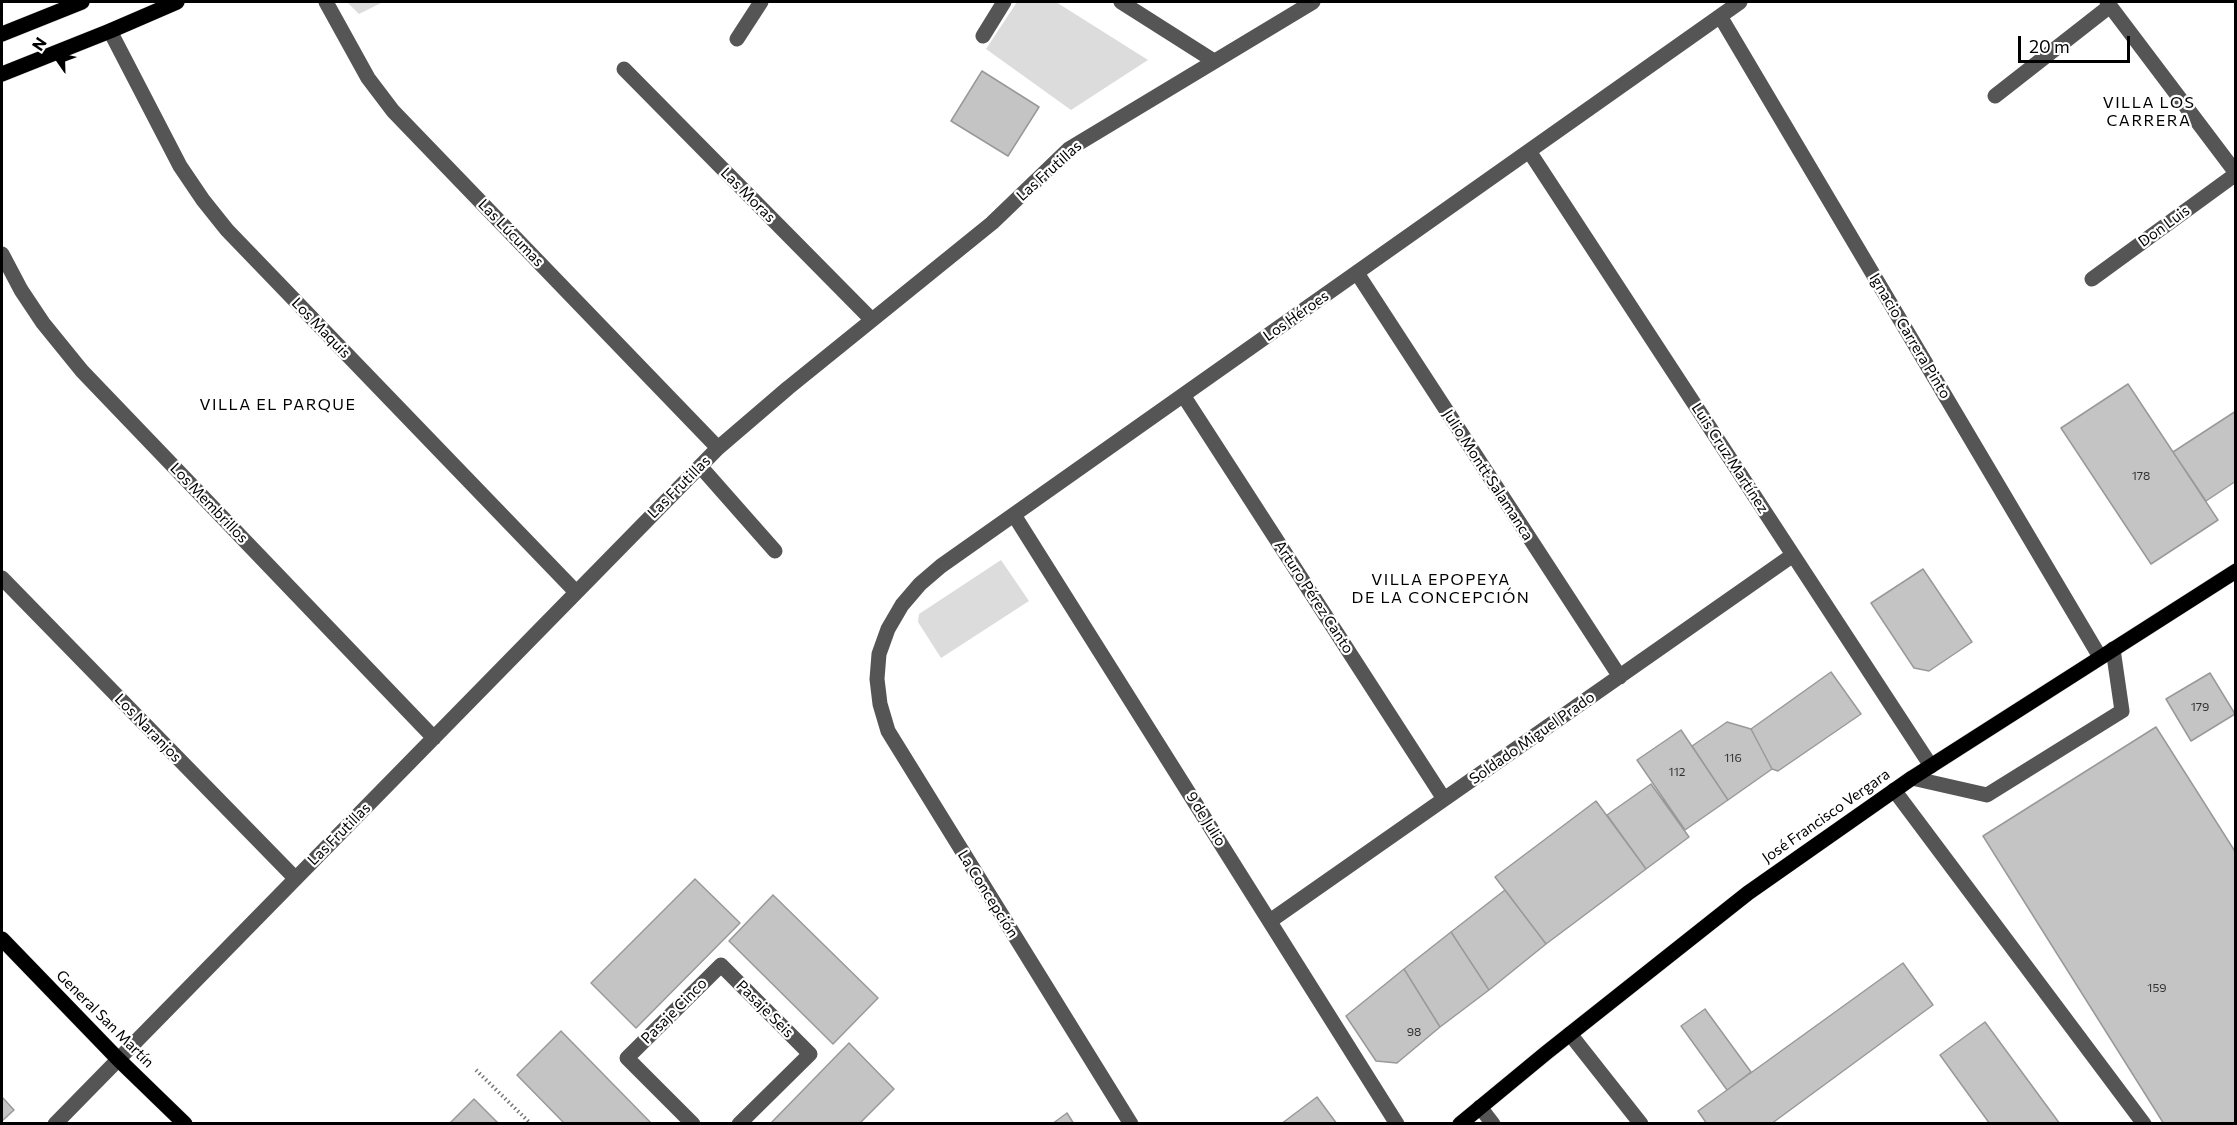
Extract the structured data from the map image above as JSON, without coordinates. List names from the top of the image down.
{
  "streets": {
    "main road": ["José Francisco Vergara", "General San Martín"],
    "street": [
      "Las Frutillas",
      "Las Moras",
      "Don Luis",
      "Las Lúcumas",
      "Los Héroes",
      "Los Maquis",
      "Ignacio Carrera Pinto",
      "Luis Cruz Martínez",
      "Julio Montt Salamanca",
      "Los Membrillos",
      "Arturo Pérez Canto",
      "Los Naranjos",
      "Soldado Miguel Prado",
      "9 de Julio",
      "La Concepción",
      "Pasaje Seis",
      "Pasaje Cinco"
    ]
  },
  "crossings": [
    ["Las Frutillas", "Las Moras"],
    ["Las Frutillas", "Las Lúcumas"],
    ["Las Frutillas", "Los Maquis"],
    ["Las Frutillas", "Los Membrillos"],
    ["Las Frutillas", "Los Naranjos"],
    ["Las Frutillas", "General San Martín"],
    ["Los Héroes", "Ignacio Carrera Pinto"],
    ["Los Héroes", "Luis Cruz Martínez"],
    ["Los Héroes", "Julio Montt Salamanca"],
    ["Los Héroes", "Arturo Pérez Canto"],
    ["Los Héroes", "9 de Julio"],
    ["Los Héroes", "La Concepción"],
    ["Ignacio Carrera Pinto", "José Francisco Vergara"],
    ["Luis Cruz Martínez", "Soldado Miguel Prado"],
    ["Luis Cruz Martínez", "José Francisco Vergara"],
    ["Julio Montt Salamanca", "Soldado Miguel Prado"],
    ["Arturo Pérez Canto", "Soldado Miguel Prado"],
    ["Soldado Miguel Prado", "9 de Julio"],
    ["Pasaje Seis", "Pasaje Cinco"]
  ],
  "districts": ["VILLA LOS CARRERA", "VILLA EL PARQUE", "VILLA EPOPEYA DE LA CONCEPCIÓN"],
  "house_numbers": [
    "178",
    "179",
    "116",
    "112",
    "159",
    "98"
  ],
  "scale_bar": "20 m",
  "north": "top left"
}
